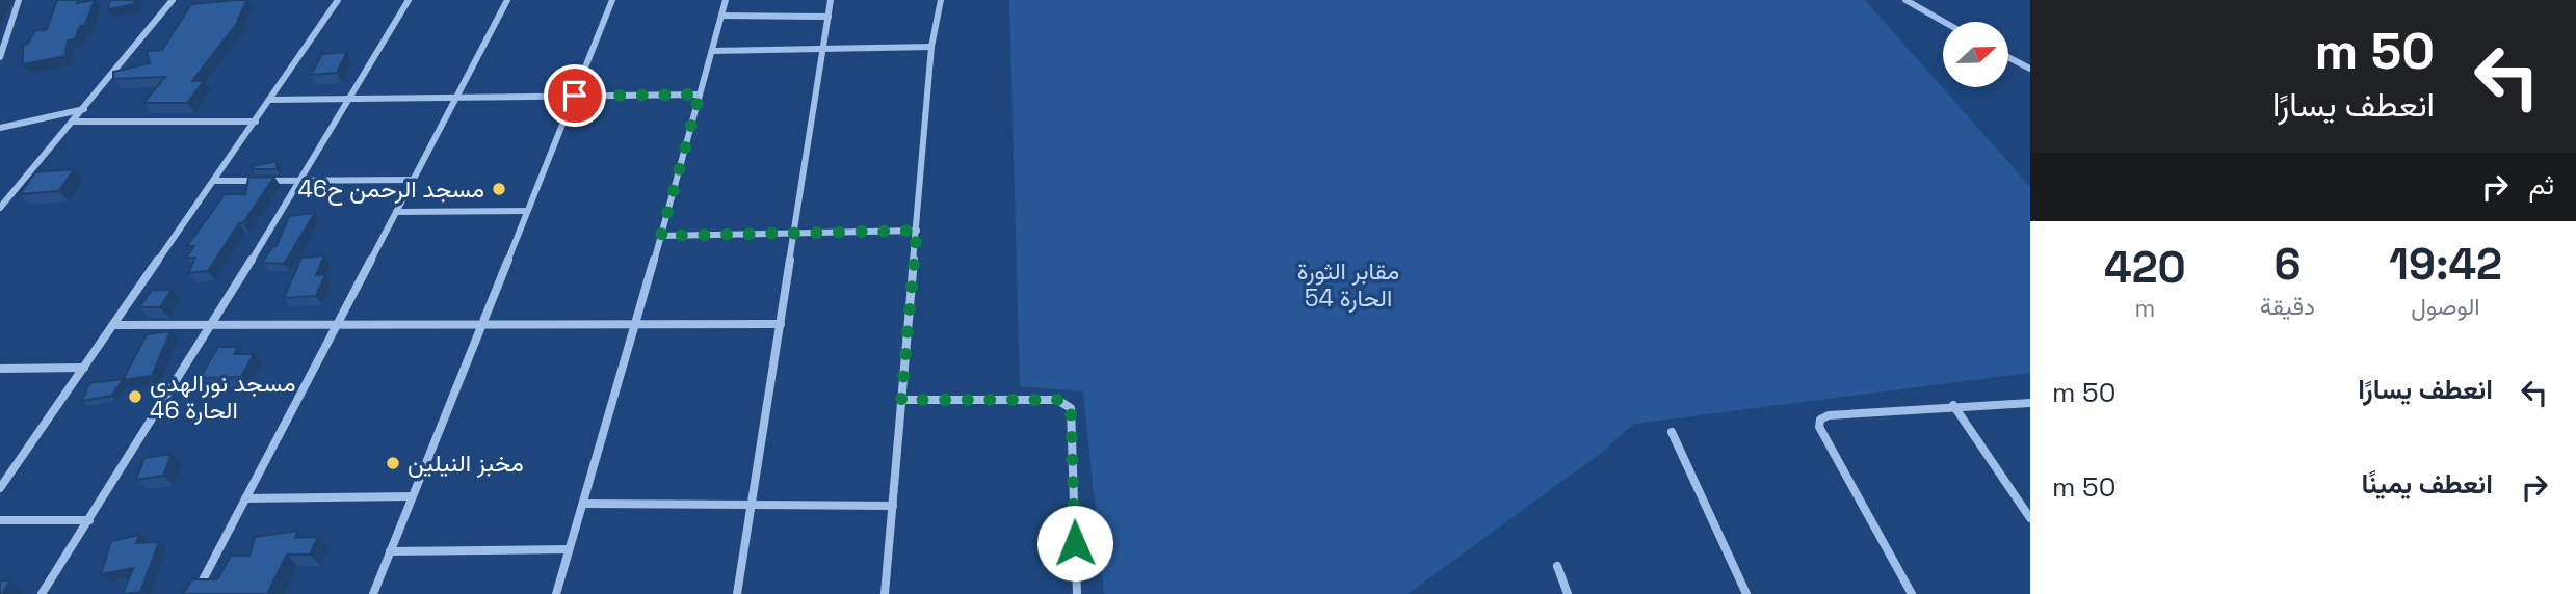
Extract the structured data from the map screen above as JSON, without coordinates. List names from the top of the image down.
{
  "parks": ["مقابر الثورة الحارة 54"],
  "places": ["مسجد الرحمن ح46", "مسجد نورالهدى الحارة 46", "مخبز النيلين"],
  "north": "right",
  "page": {
    "turn": ["50 m", "انعطف يسارًا"],
    "then": "ثم",
    "eta": [
      "19:42",
      "الوصول",
      "6",
      "دقيقة",
      "420",
      "m"
    ],
    "list": [
      {
        "name": "انعطف يسارًا",
        "value": "50 m"
      },
      {
        "name": "انعطف يمينًا",
        "value": "50 m"
      }
    ]
  }
}
